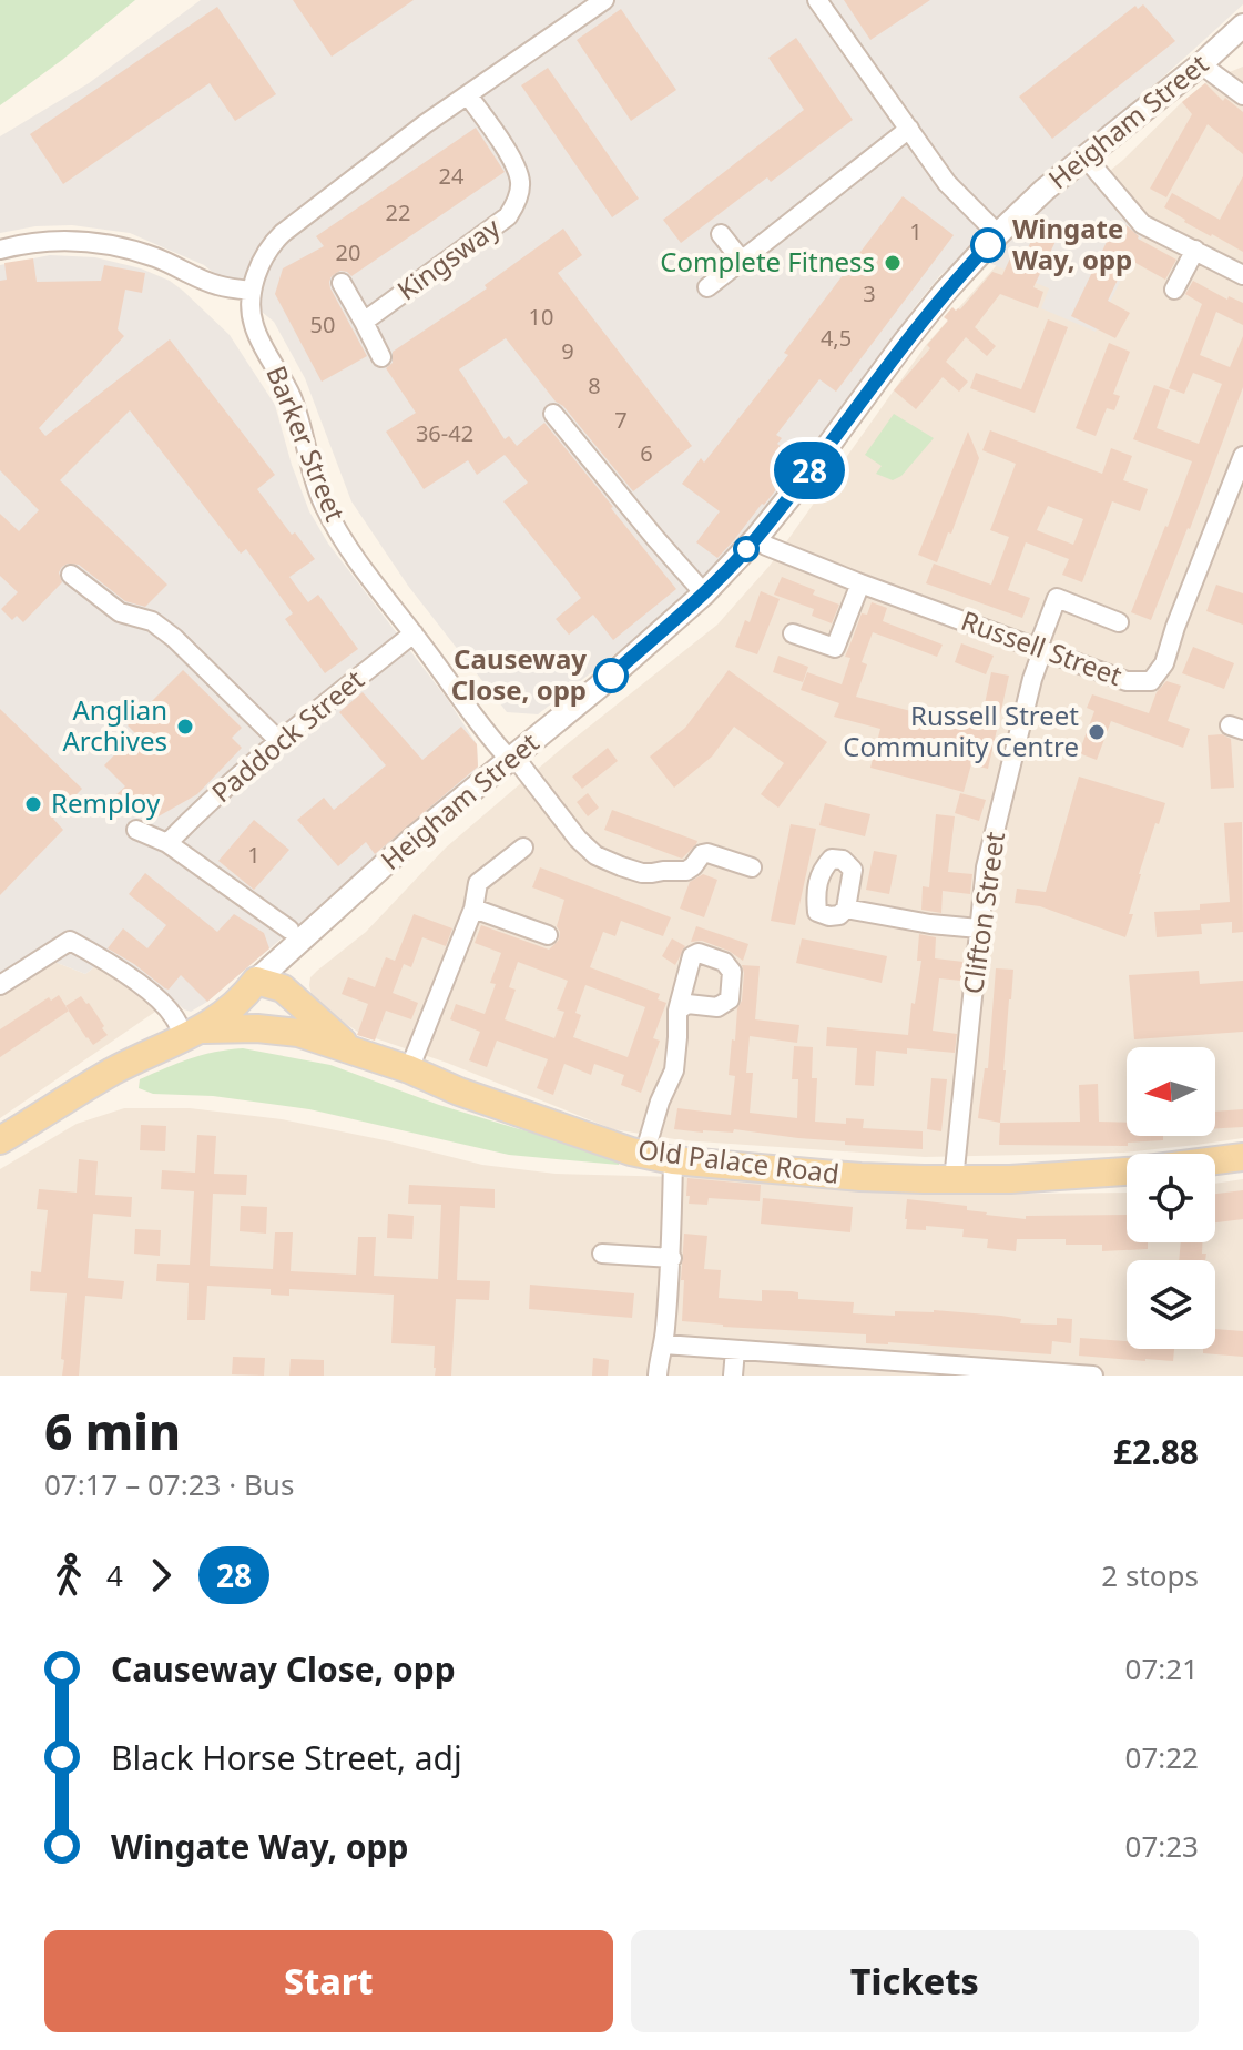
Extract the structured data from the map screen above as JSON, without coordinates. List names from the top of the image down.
{
  "streets": {
    "main road": ["Heigham Street", "Old Palace Road"],
    "street": [
      "Kingsway",
      "Barker Street",
      "Russell Street",
      "Paddock Street",
      "Clifton Street"
    ]
  },
  "crossings": [
    ["Heigham Street", "Barker Street"],
    ["Heigham Street", "Russell Street"],
    ["Heigham Street", "Old Palace Road"],
    ["Kingsway", "Barker Street"],
    ["Barker Street", "Paddock Street"],
    ["Russell Street", "Clifton Street"],
    ["Clifton Street", "Old Palace Road"]
  ],
  "places": [
    "Wingate Way, opp",
    "Complete Fitness",
    "Causeway Close, opp",
    "Anglian Archives",
    "Russell Street Community Centre",
    "Remploy"
  ],
  "lines": ["bus line 28"],
  "house_numbers": [
    "24",
    "22",
    "1",
    "20",
    "3",
    "10",
    "50",
    "4,5",
    "9",
    "8",
    "7",
    "36-42",
    "6",
    "1"
  ],
  "north": "left",
  "page": {
    "on_map": "28",
    "heading": ["6 min", "07:17 – 07:23 · Bus", "£2.88"],
    "legs": ["4", "28", "2 stops"],
    "list": [
      {
        "name": "Causeway Close, opp",
        "value": "07:21"
      },
      {
        "name": "Black Horse Street, adj",
        "value": "07:22"
      },
      {
        "name": "Wingate Way, opp",
        "value": "07:23"
      }
    ],
    "buttons": ["Start", "Tickets"]
  }
}
